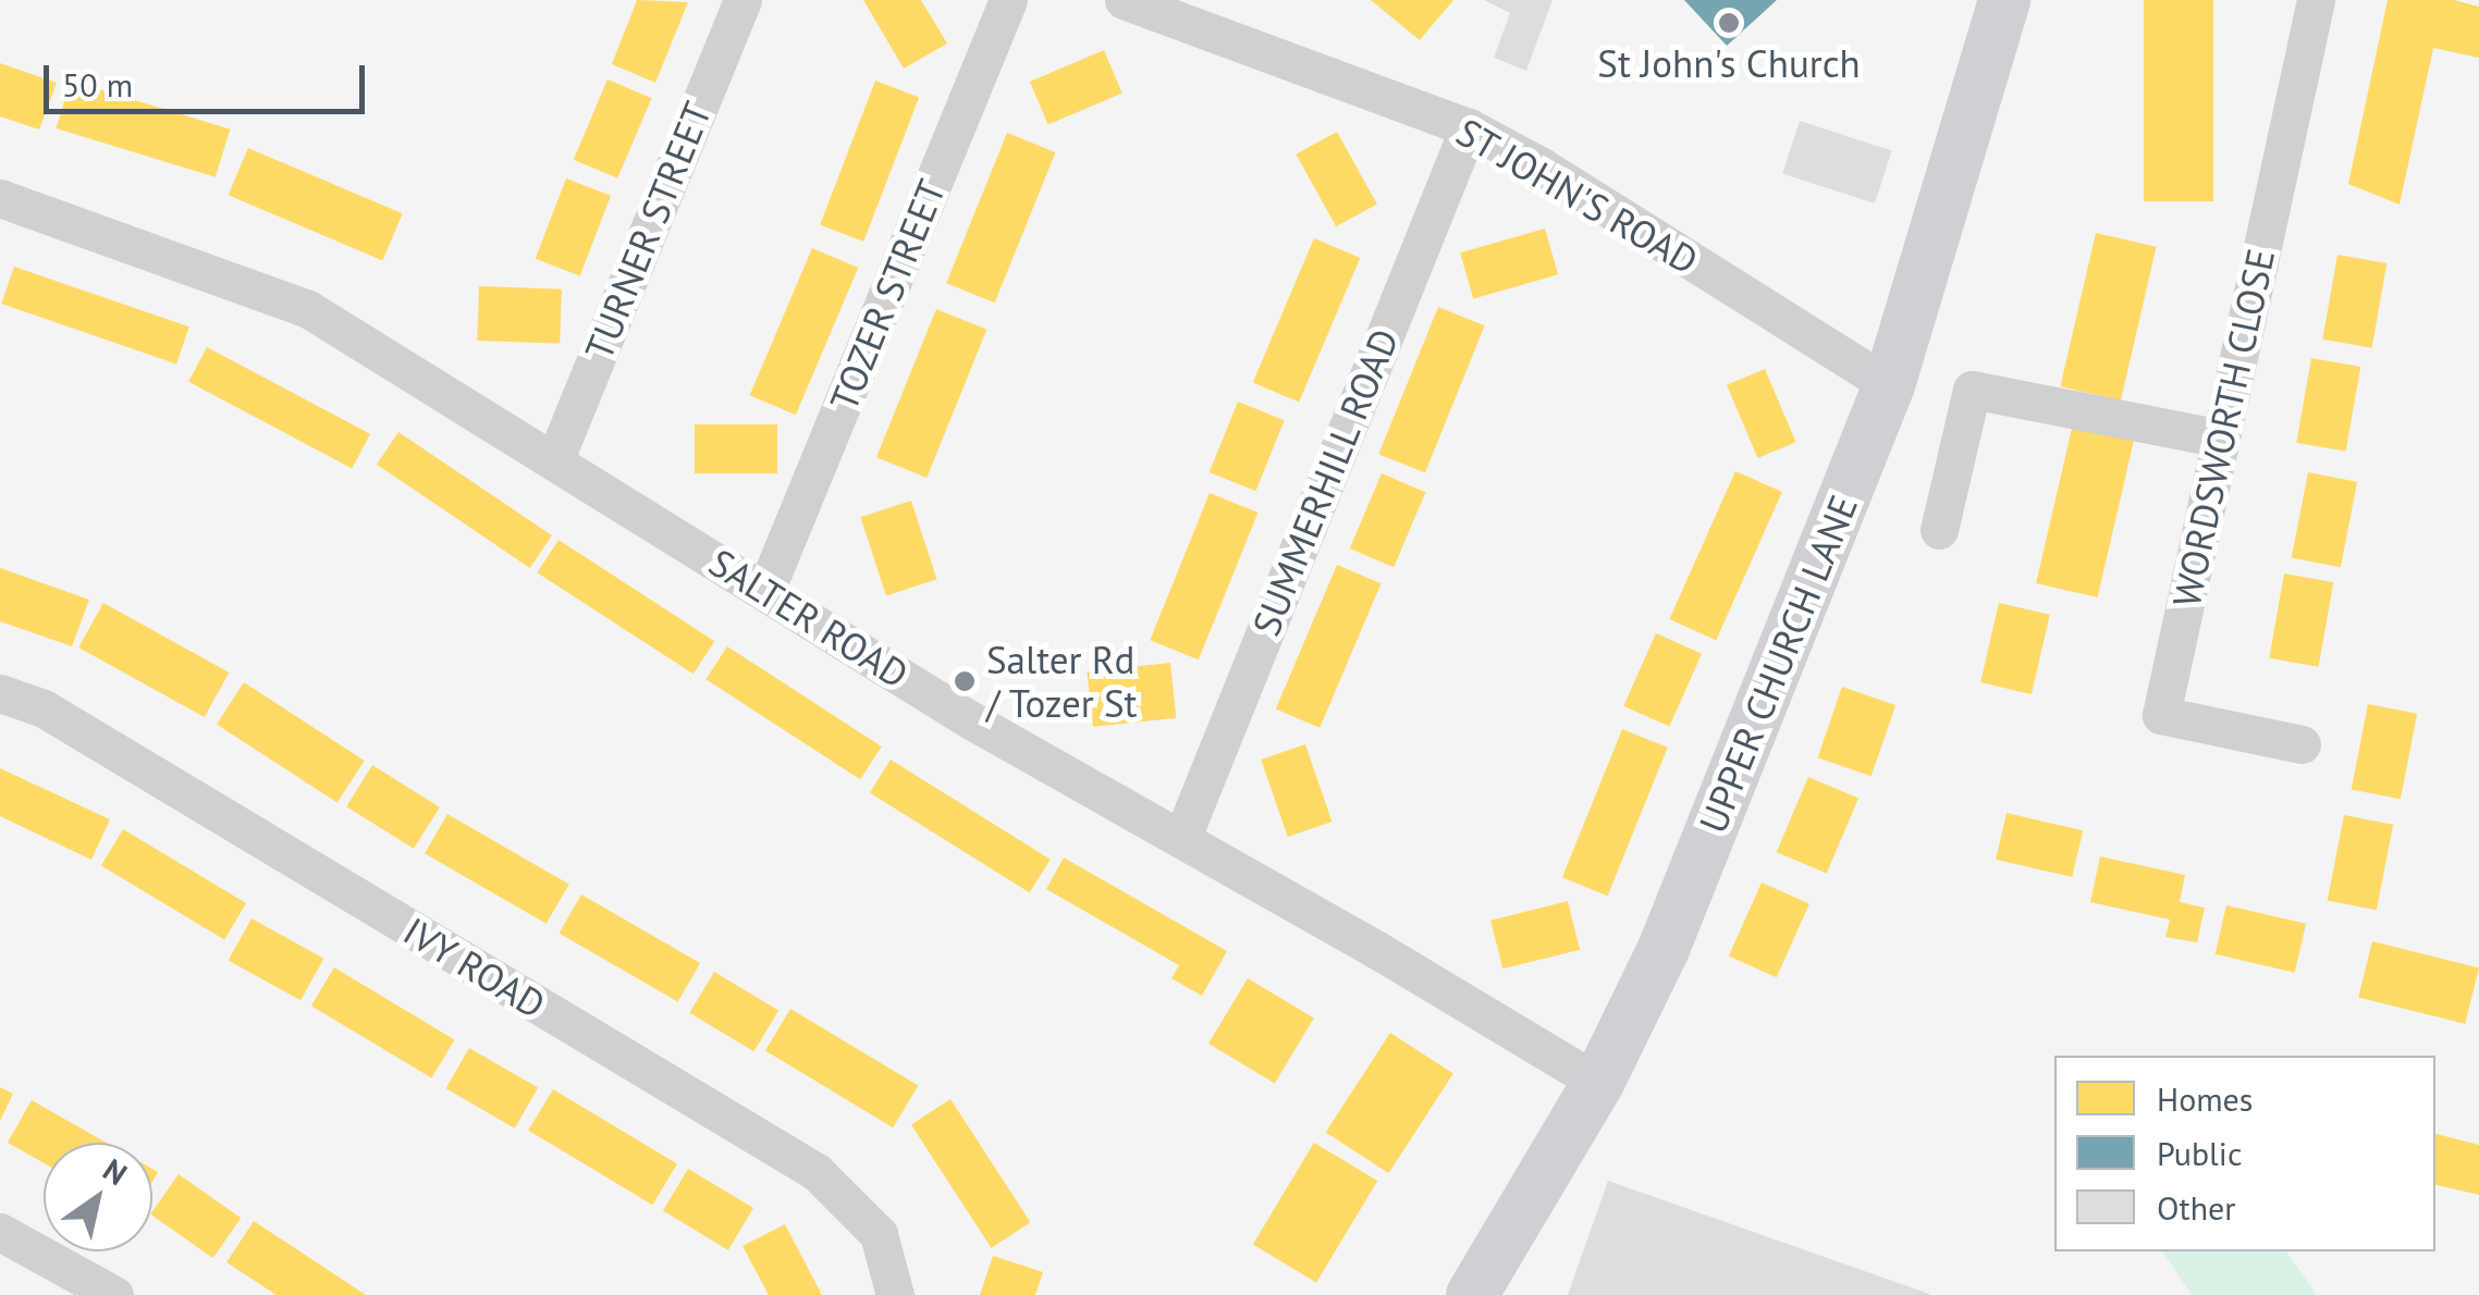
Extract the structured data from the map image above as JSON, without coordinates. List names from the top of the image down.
{
  "streets": {
    "main road": ["UPPER CHURCH LANE"],
    "street": [
      "ST JOHN'S ROAD",
      "TURNER STREET",
      "TOZER STREET",
      "WORDSWORTH CLOSE",
      "SUMMERHILL ROAD",
      "SALTER ROAD",
      "IVY ROAD"
    ]
  },
  "crossings": [
    ["ST JOHN'S ROAD", "SUMMERHILL ROAD"],
    ["ST JOHN'S ROAD", "UPPER CHURCH LANE"],
    ["TURNER STREET", "SALTER ROAD"],
    ["TOZER STREET", "SALTER ROAD"],
    ["SUMMERHILL ROAD", "SALTER ROAD"],
    ["SALTER ROAD", "UPPER CHURCH LANE"]
  ],
  "places": ["St John's Church", "Salter Rd / Tozer St"],
  "legend": ["Homes", "Public", "Other"],
  "scale_bar": "50 m",
  "north": "top right"
}
